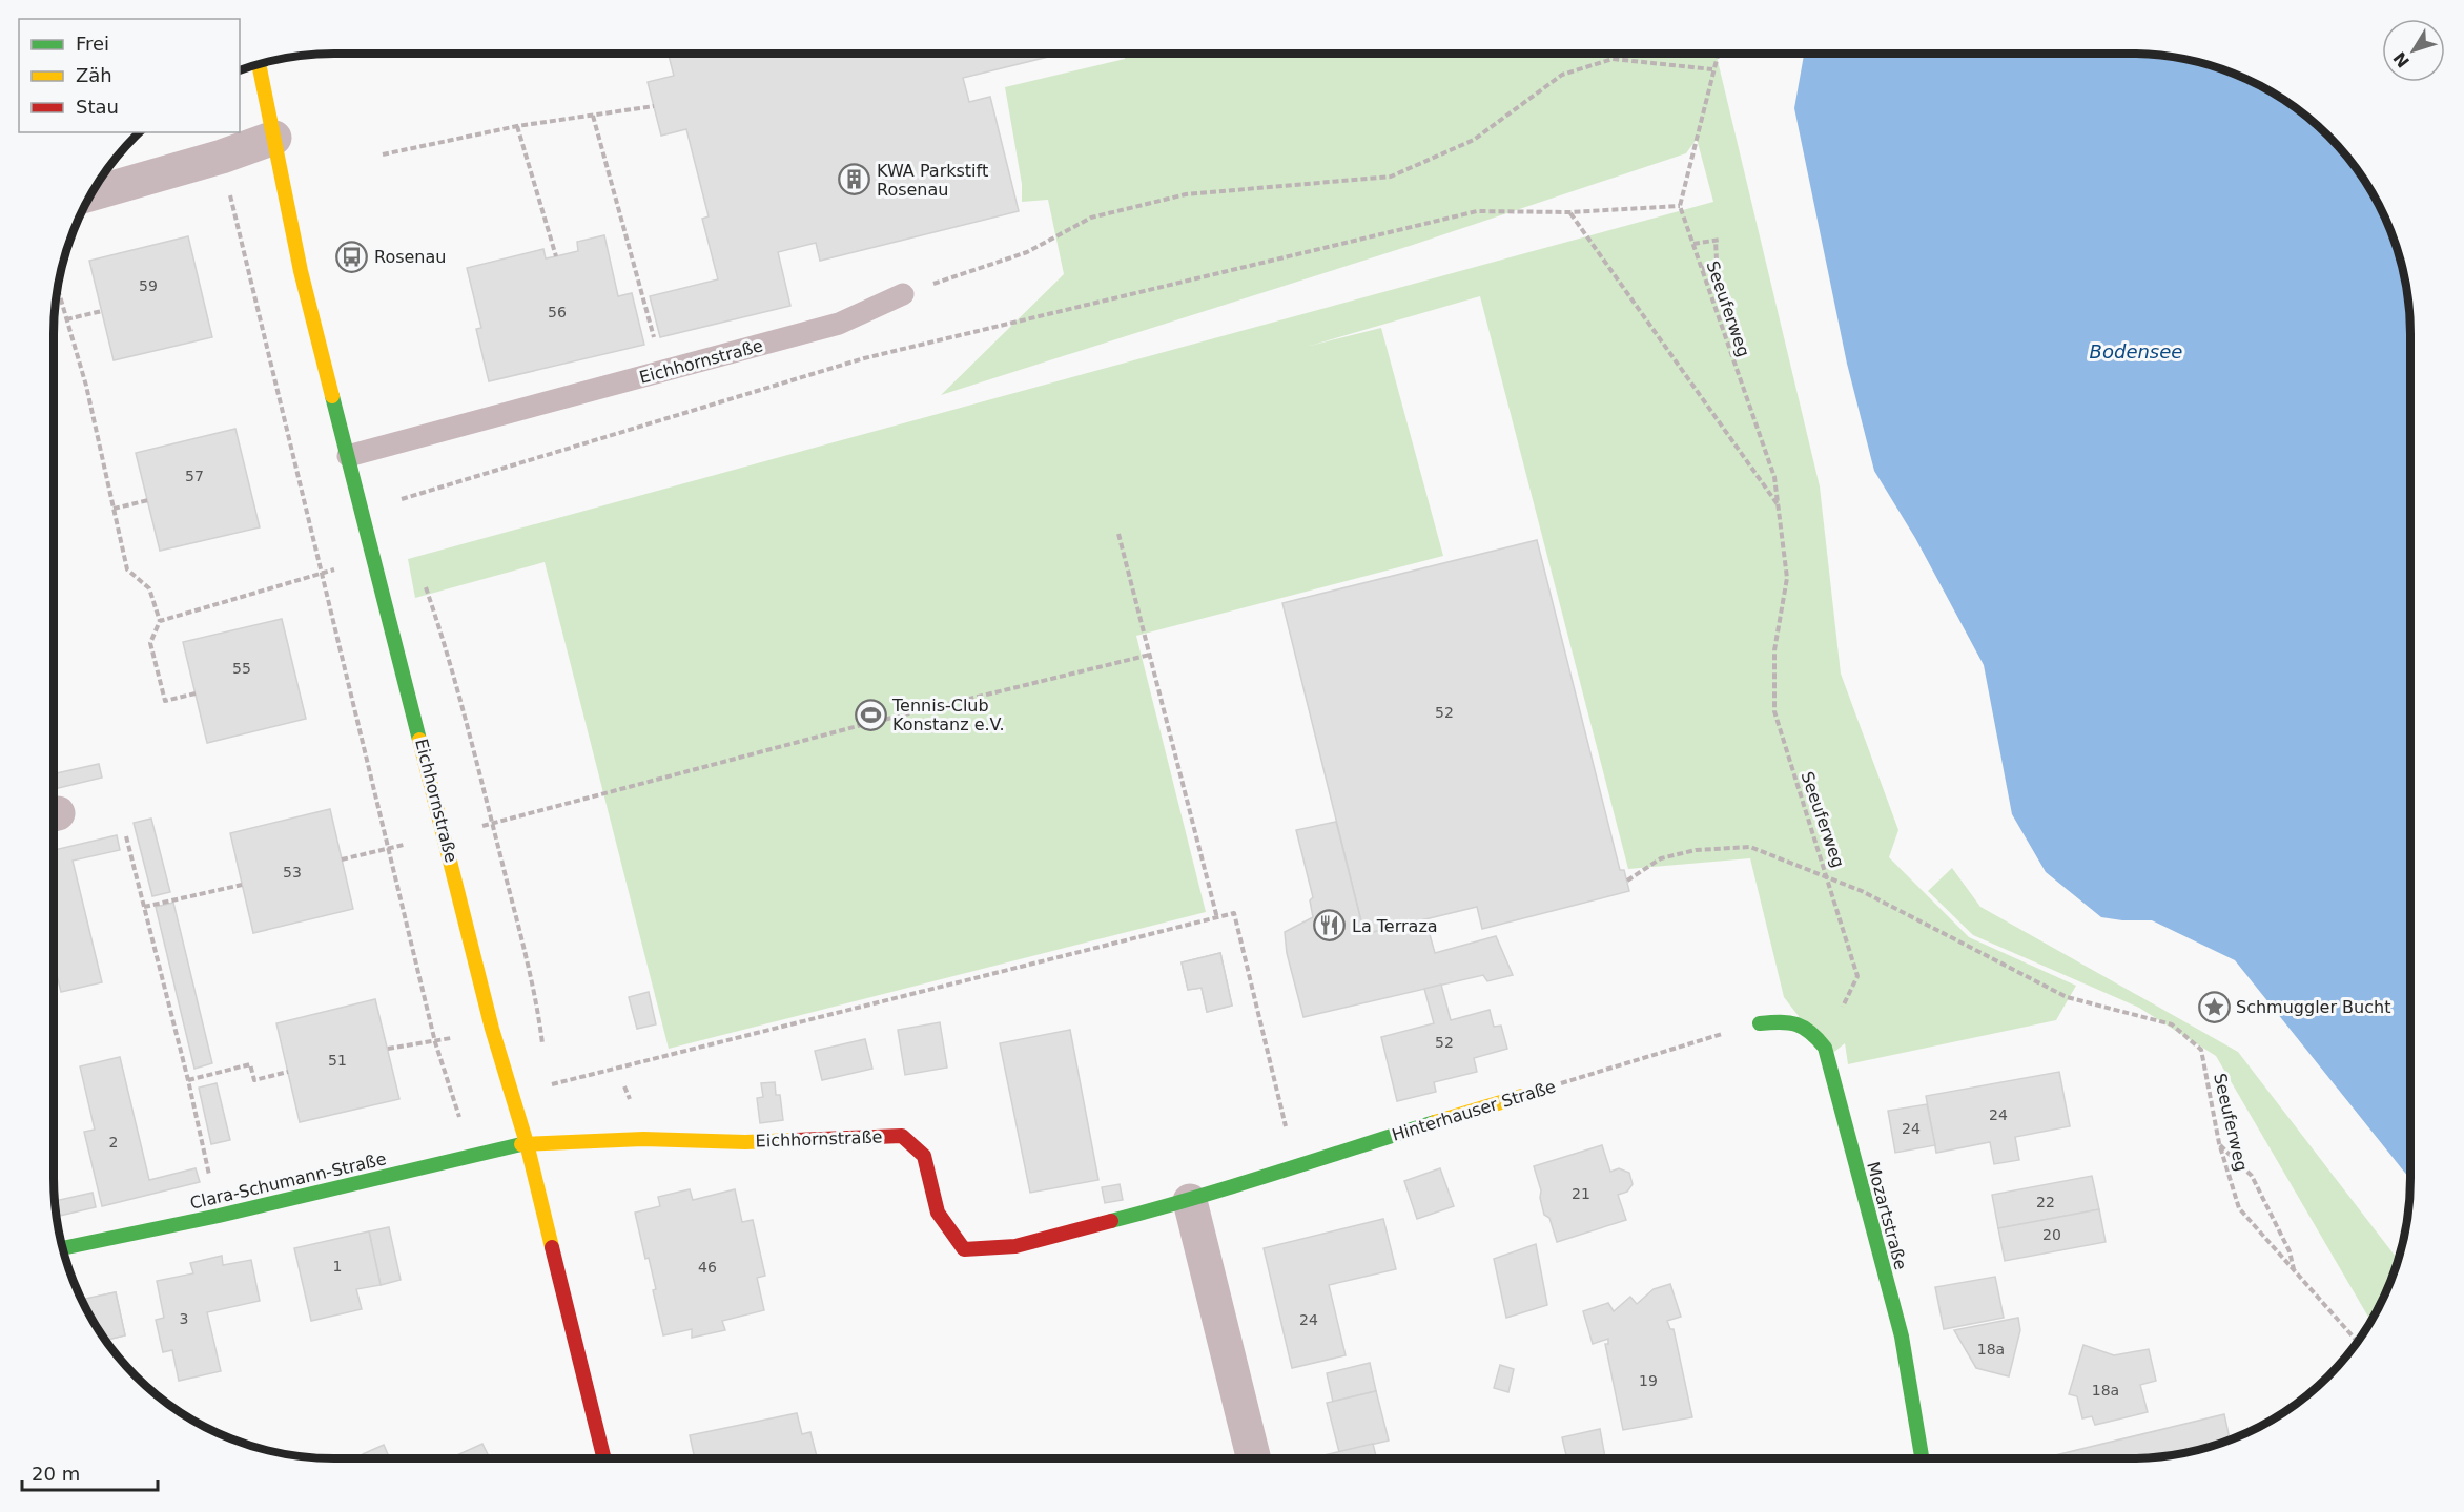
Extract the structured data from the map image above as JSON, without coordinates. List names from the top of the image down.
{
  "streets": {
    "street": [
      "Eichhornstraße",
      "Hinterhauser Straße",
      "Clara-Schumann-Straße",
      "Mozartstraße"
    ],
    "path": ["Seeuferweg"]
  },
  "crossings": [
    ["Eichhornstraße", "Hinterhauser Straße"],
    ["Eichhornstraße", "Clara-Schumann-Straße"]
  ],
  "water": ["Bodensee"],
  "places": {
    "building": ["KWA Parkstift Rosenau"],
    "bus stop": ["Rosenau"],
    "sports": ["Tennis-Club Konstanz e.V."],
    "restaurant": ["La Terraza"],
    "place": ["Schmuggler Bucht"]
  },
  "house_numbers": [
    "59",
    "56",
    "57",
    "55",
    "52",
    "53",
    "52",
    "51",
    "24",
    "24",
    "2",
    "21",
    "22",
    "20",
    "1",
    "46",
    "3",
    "24",
    "18a",
    "19",
    "18a"
  ],
  "legend": ["Frei", "Zäh", "Stau"],
  "scale_bar": "20 m",
  "north": "bottom left"
}
